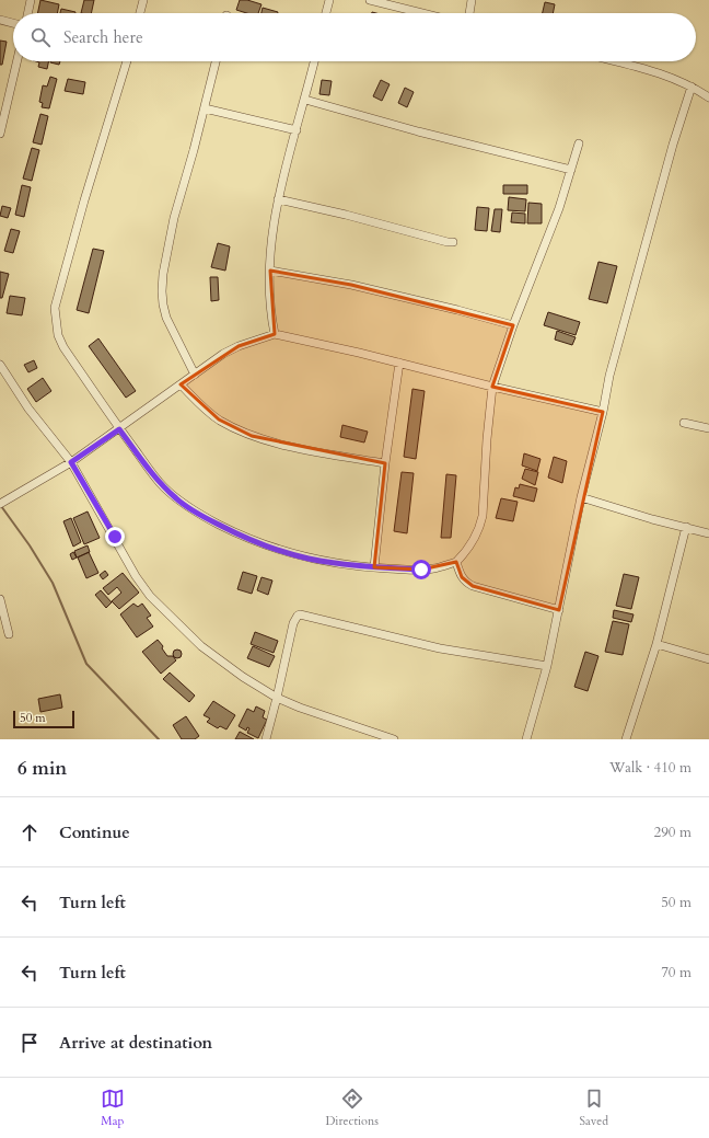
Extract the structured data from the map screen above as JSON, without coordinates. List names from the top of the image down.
{
  "scale_bar": "50 m",
  "page": {
    "search": "Search here",
    "scale": "50 m",
    "heading": ["6 min", "Walk · 410 m"],
    "list": [
      ["Continue", "290 m"],
      ["Turn left", "50 m"],
      ["Turn left", "70 m"],
      "Arrive at destination"
    ],
    "nav": ["Map", "Directions", "Saved"]
  }
}
